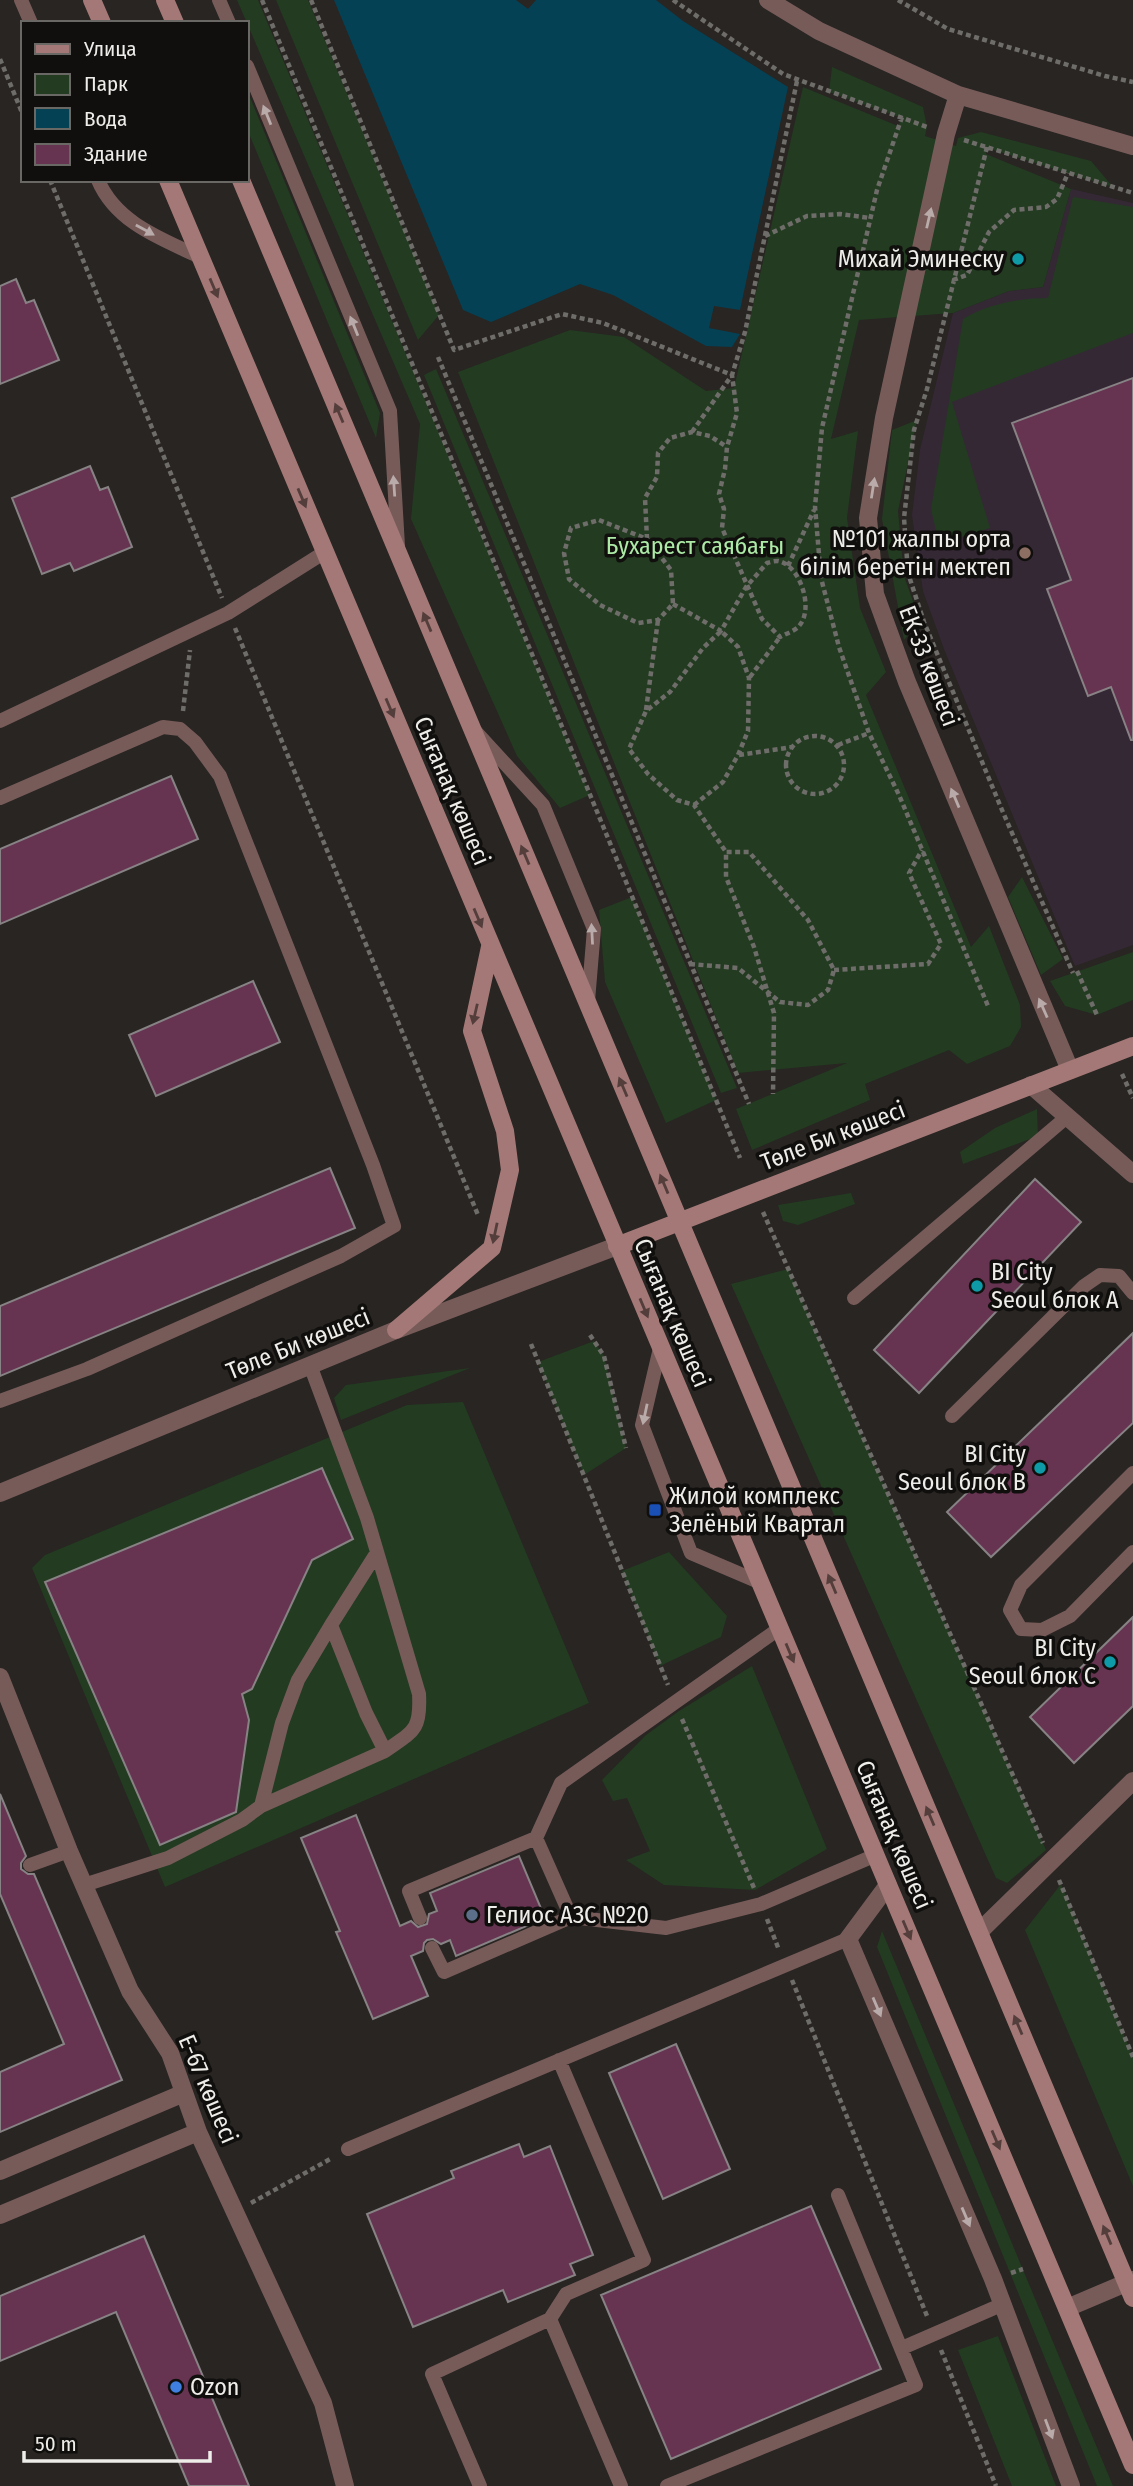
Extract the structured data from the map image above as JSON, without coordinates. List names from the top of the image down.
{
  "streets": {
    "main road": ["Сығанақ көшесі", "Төле Би көшесі"],
    "street": ["ЕК-33 көшесі", "Е-67 көшесі"]
  },
  "crossings": [
    ["Сығанақ көшесі", "Төле Би көшесі"]
  ],
  "one_way": ["ЕК-33 көшесі"],
  "parks": ["Бухарест саябағы"],
  "places": {
    "other": [
      "Михай Эминеску",
      "№101 жалпы орта білім беретін мектеп",
      "BI City Seoul блок A",
      "BI City Seoul блок B",
      "BI City Seoul блок C",
      "Гелиос АЗС №20",
      "Ozon"
    ],
    "transit": ["Жилой комплекс Зелёный Квартал"]
  },
  "legend": [
    "Улица",
    "Парк",
    "Вода",
    "Здание"
  ],
  "scale_bar": "50 m"
}
